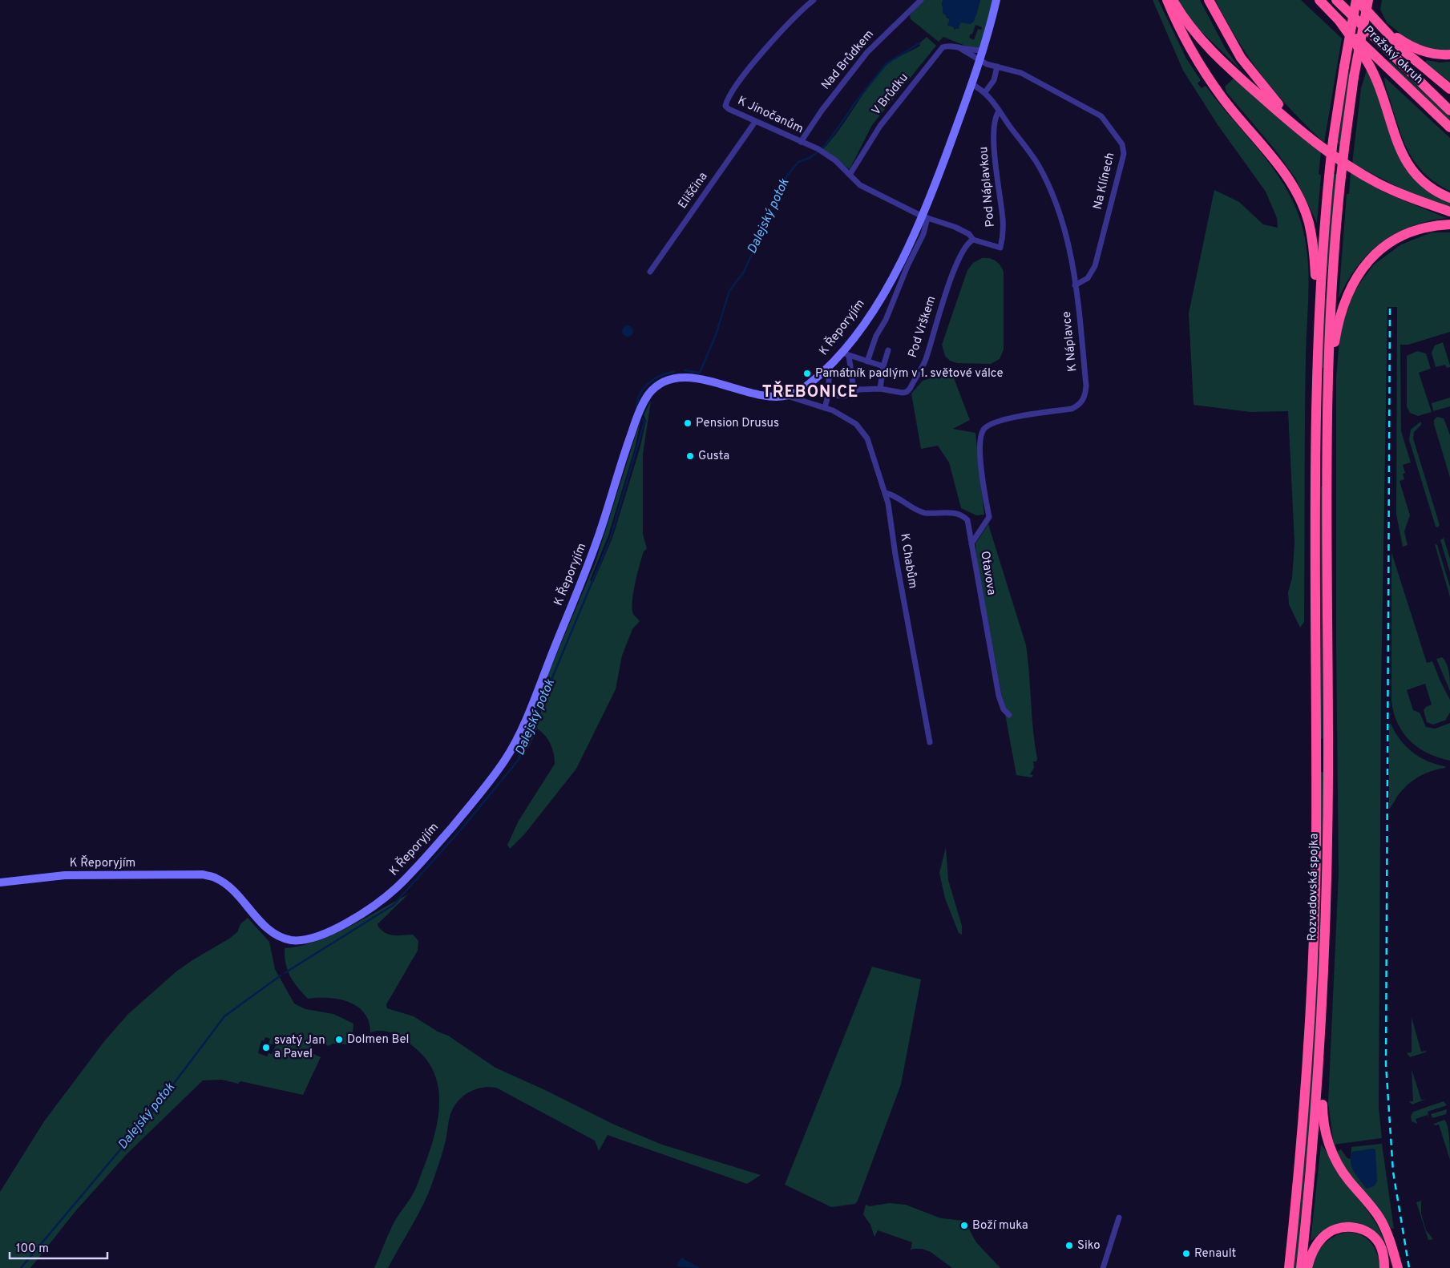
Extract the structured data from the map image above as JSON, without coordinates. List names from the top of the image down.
{
  "streets": {
    "highway": ["Pražský okruh", "Rozvadovská spojka"],
    "street": [
      "Nad Brůdkem",
      "V Brůdku",
      "K Jinočanům",
      "Na Klínech",
      "Pod Náplavkou",
      "Eliščina",
      "Pod Vrškem",
      "K Řeporyjím",
      "K Náplavce",
      "K Chabům",
      "Otavova"
    ]
  },
  "crossings": [
    ["Nad Brůdkem", "K Jinočanům"],
    ["V Brůdku", "K Jinočanům"],
    ["V Brůdku", "K Řeporyjím"],
    ["K Jinočanům", "Pod Náplavkou"],
    ["K Jinočanům", "Eliščina"],
    ["K Jinočanům", "K Řeporyjím"],
    ["Na Klínech", "K Řeporyjím"],
    ["Na Klínech", "K Náplavce"],
    ["Pod Náplavkou", "Pod Vrškem"],
    ["Pod Náplavkou", "K Řeporyjím"],
    ["Pod Náplavkou", "K Náplavce"],
    ["K Řeporyjím", "K Náplavce"],
    ["K Řeporyjím", "K Chabům"],
    ["K Náplavce", "Otavova"],
    ["K Chabům", "Otavova"]
  ],
  "districts": ["TŘEBONICE"],
  "water": ["Dalejský potok"],
  "places": [
    "Památník padlým v 1. světové válce",
    "Pension Drusus",
    "Gusta",
    "Dolmen Bel",
    "svatý Jan a Pavel",
    "Boží muka",
    "Siko",
    "Renault"
  ],
  "scale_bar": "100 m"
}
